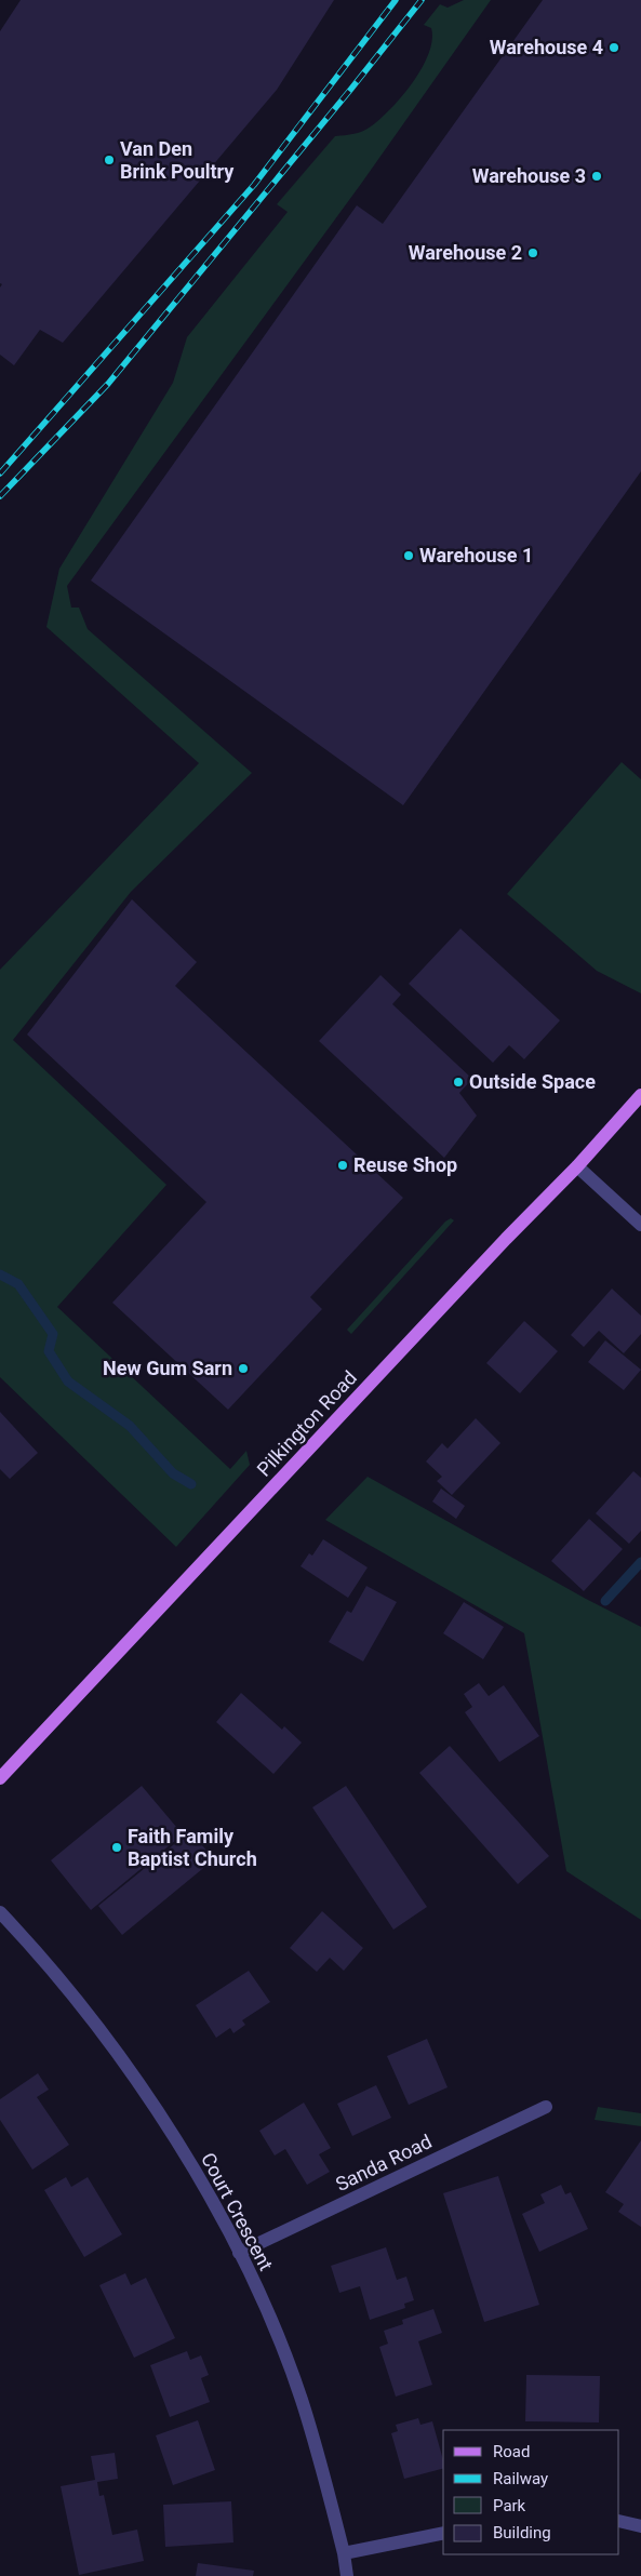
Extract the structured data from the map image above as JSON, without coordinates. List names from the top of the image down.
{
  "streets": {
    "main road": ["Pilkington Road"],
    "street": ["Sanda Road", "Court Crescent"]
  },
  "crossings": [
    ["Sanda Road", "Court Crescent"]
  ],
  "places": [
    "Warehouse 4",
    "Van Den Brink Poultry",
    "Warehouse 3",
    "Warehouse 2",
    "Warehouse 1",
    "Outside Space",
    "Reuse Shop",
    "New Gum Sarn",
    "Faith Family Baptist Church"
  ],
  "legend": [
    "Road",
    "Railway",
    "Park",
    "Building"
  ]
}
